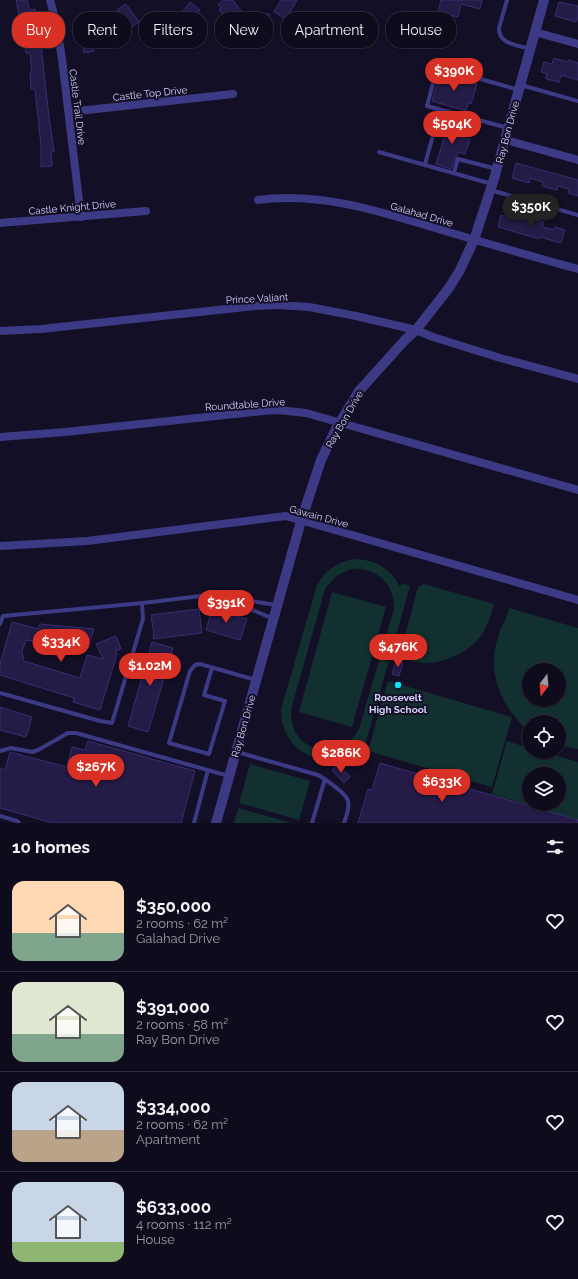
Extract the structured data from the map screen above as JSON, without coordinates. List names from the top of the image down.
{
  "streets": {
    "street": [
      "Castle Top Drive",
      "Castle Trail Drive",
      "Ray Bon Drive",
      "Castle Knight Drive",
      "Galahad Drive",
      "Prince Valiant",
      "Roundtable Drive",
      "Gawain Drive"
    ]
  },
  "crossings": [
    ["Castle Top Drive", "Castle Trail Drive"],
    ["Castle Trail Drive", "Castle Knight Drive"],
    ["Ray Bon Drive", "Galahad Drive"],
    ["Ray Bon Drive", "Prince Valiant"],
    ["Ray Bon Drive", "Roundtable Drive"],
    ["Ray Bon Drive", "Gawain Drive"]
  ],
  "places": ["Roosevelt High School"],
  "north": "bottom",
  "page": {
    "chip": [
      "Buy",
      "Rent",
      "Filters",
      "New",
      "Apartment",
      "House"
    ],
    "price": [
      "$390K",
      "$504K",
      "$350K",
      "$391K",
      "$334K",
      "$476K",
      "$1.02M",
      "$286K",
      "$267K",
      "$633K"
    ],
    "heading": "10 homes",
    "list": [
      {
        "name": "$350,000",
        "note": "2 rooms · 62 m² · Galahad Drive"
      },
      {
        "name": "$391,000",
        "note": "2 rooms · 58 m² · Ray Bon Drive"
      },
      {
        "name": "$334,000",
        "note": "2 rooms · 62 m² · Apartment"
      },
      {
        "name": "$633,000",
        "note": "4 rooms · 112 m² · House"
      }
    ]
  }
}
